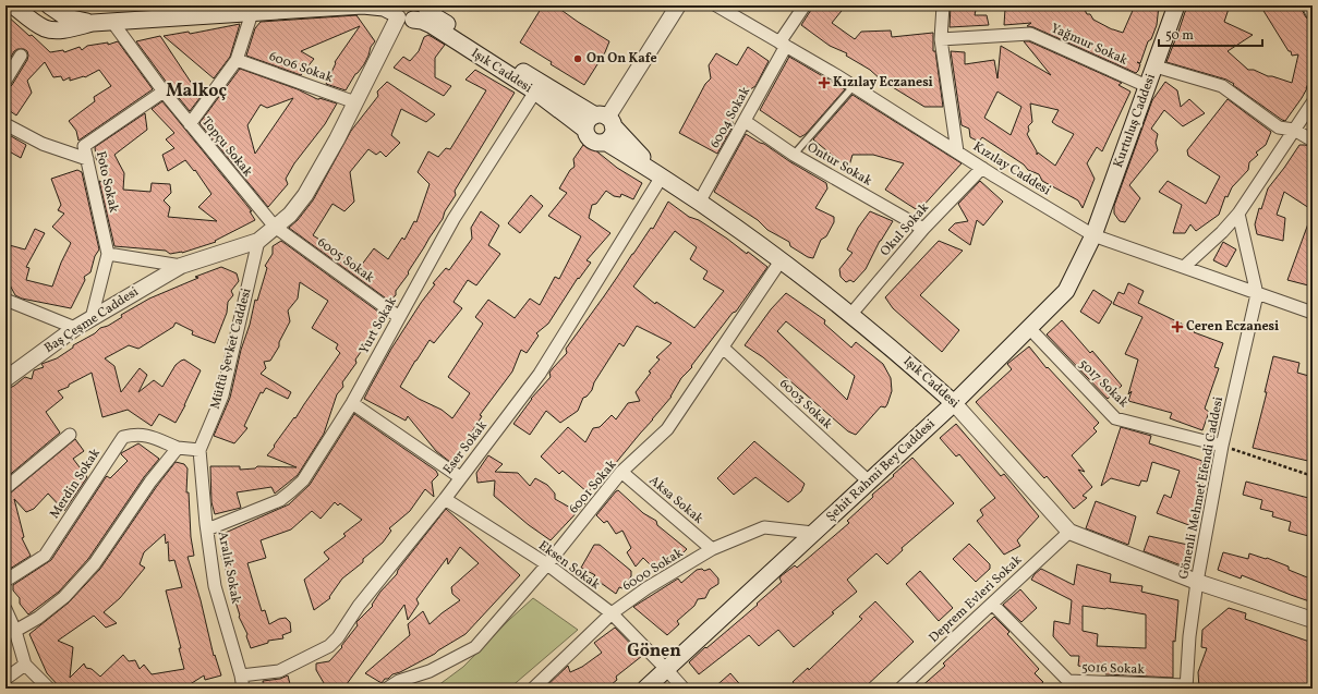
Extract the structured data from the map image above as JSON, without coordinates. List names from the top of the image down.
{
  "streets": {
    "main road": ["Işık Caddesi", "Kurtuluş Caddesi", "Şehit Rahmi Bey Caddesi"],
    "street": [
      "Yağmur Sokak",
      "6006 Sokak",
      "6004 Sokak",
      "Topçu Sokak",
      "Ontur Sokak",
      "Kızılay Caddesi",
      "Foto Sokak",
      "Okul Sokak",
      "6005 Sokak",
      "Baş Çeşme Caddesi",
      "Yurt Sokak",
      "Müftü Şevket Caddesi",
      "5017 Sokak",
      "6003 Sokak",
      "Eser Sokak",
      "Merdin Sokak",
      "6001 Sokak",
      "Gönenli Mehmet Efendi Caddesi",
      "Aksa Sokak",
      "Eksen Sokak",
      "Aralık Sokak",
      "6000 Sokak",
      "Deprem Evleri Sokak",
      "5016 Sokak"
    ]
  },
  "crossings": [
    ["Yağmur Sokak", "Kurtuluş Caddesi"],
    ["Işık Caddesi", "6004 Sokak"],
    ["Işık Caddesi", "Topçu Sokak"],
    ["Işık Caddesi", "Okul Sokak"],
    ["Işık Caddesi", "Yurt Sokak"],
    ["Işık Caddesi", "Eser Sokak"],
    ["Işık Caddesi", "Şehit Rahmi Bey Caddesi"],
    ["Işık Caddesi", "6001 Sokak"],
    ["Işık Caddesi", "Gönenli Mehmet Efendi Caddesi"],
    ["Işık Caddesi", "Deprem Evleri Sokak"],
    ["6004 Sokak", "Ontur Sokak"],
    ["6004 Sokak", "Kızılay Caddesi"],
    ["Kurtuluş Caddesi", "Kızılay Caddesi"],
    ["Kurtuluş Caddesi", "Şehit Rahmi Bey Caddesi"],
    ["Topçu Sokak", "Foto Sokak"],
    ["Topçu Sokak", "6005 Sokak"],
    ["Ontur Sokak", "Okul Sokak"],
    ["Kızılay Caddesi", "Okul Sokak"],
    ["Kızılay Caddesi", "Şehit Rahmi Bey Caddesi"],
    ["Kızılay Caddesi", "Gönenli Mehmet Efendi Caddesi"],
    ["Foto Sokak", "Baş Çeşme Caddesi"],
    ["6005 Sokak", "Yurt Sokak"],
    ["Baş Çeşme Caddesi", "Müftü Şevket Caddesi"],
    ["Yurt Sokak", "Aralık Sokak"],
    ["Müftü Şevket Caddesi", "Aralık Sokak"],
    ["5017 Sokak", "Şehit Rahmi Bey Caddesi"],
    ["5017 Sokak", "Gönenli Mehmet Efendi Caddesi"],
    ["6003 Sokak", "Şehit Rahmi Bey Caddesi"],
    ["6003 Sokak", "6001 Sokak"],
    ["Eser Sokak", "Eksen Sokak"],
    ["Eser Sokak", "Aralık Sokak"],
    ["Şehit Rahmi Bey Caddesi", "Eksen Sokak"],
    ["Şehit Rahmi Bey Caddesi", "6000 Sokak"],
    ["6001 Sokak", "Aksa Sokak"],
    ["6001 Sokak", "Eksen Sokak"],
    ["Gönenli Mehmet Efendi Caddesi", "5016 Sokak"],
    ["Aksa Sokak", "6000 Sokak"],
    ["Eksen Sokak", "6000 Sokak"],
    ["Deprem Evleri Sokak", "5016 Sokak"]
  ],
  "districts": ["Malkoç", "Gönen"],
  "places": {
    "other": ["On On Kafe"],
    "health": ["Kızılay Eczanesi", "Ceren Eczanesi"]
  },
  "scale_bar": "50 m"
}
